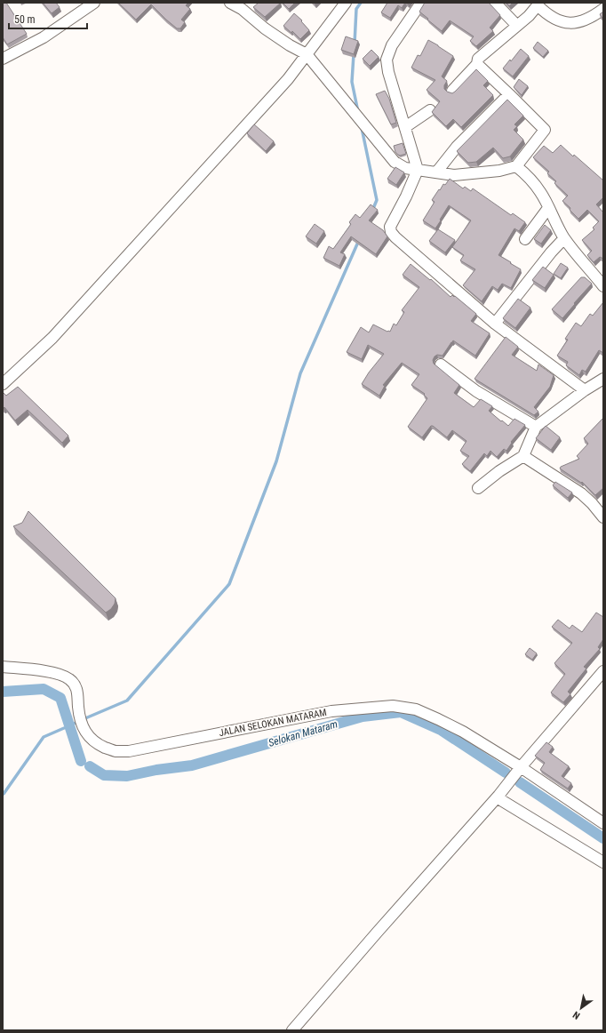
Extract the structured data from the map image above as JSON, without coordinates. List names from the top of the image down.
{
  "streets": {
    "street": ["JALAN SELOKAN MATARAM"]
  },
  "water": ["Selokan Mataram"],
  "scale_bar": "50 m",
  "north": "bottom left"
}
